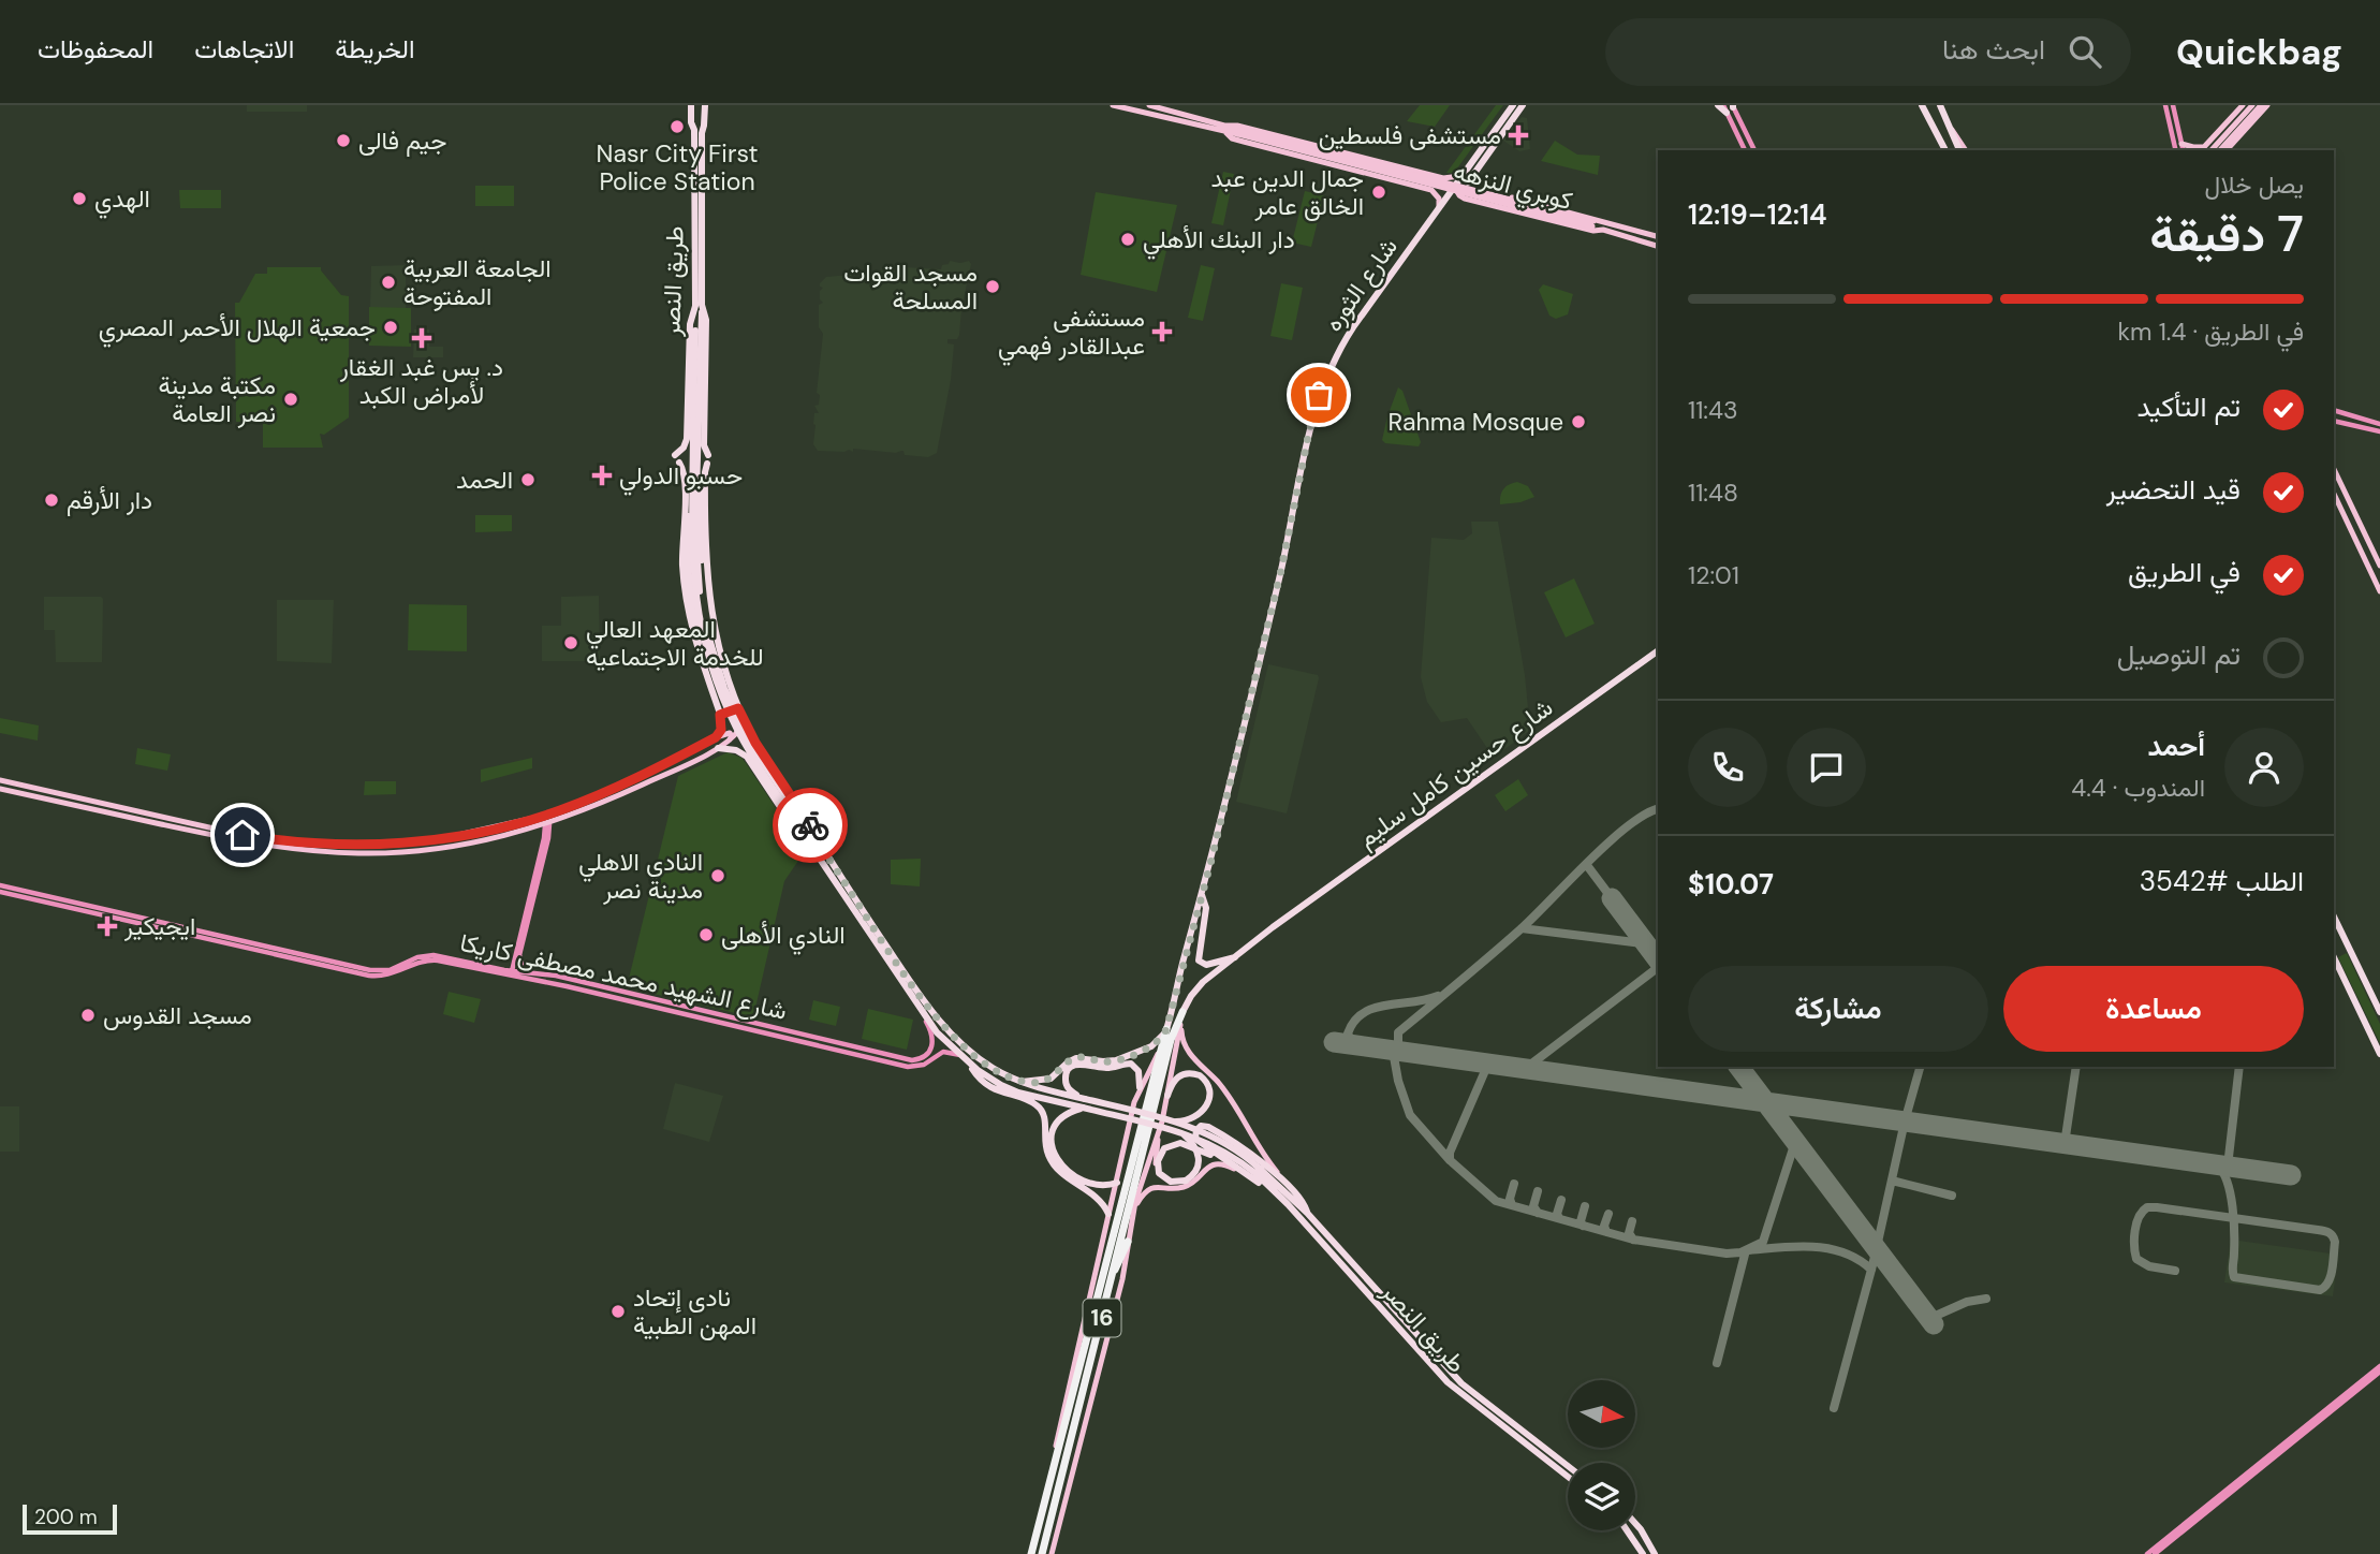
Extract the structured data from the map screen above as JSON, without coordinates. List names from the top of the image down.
{
  "streets": {
    "highway": [
      "طريق النصر",
      "شارع الثوره",
      "شارع حسين كامل سليم",
      "16"
    ],
    "main road": ["كوبري النزهه", "شارع الشهيد محمد مصطفى كاريكا"]
  },
  "crossings": [
    ["طريق النصر", "شارع الشهيد محمد مصطفى كاريكا"],
    ["شارع الثوره", "16"]
  ],
  "places": {
    "other": [
      "Nasr City First Police Station",
      "جيم فالى",
      "جمال الدين عبد الخالق عامر",
      "الهدي",
      "دار البنك الأهلي",
      "الجامعة العربية المفتوحة",
      "مسجد القوات المسلحة",
      "جمعية الهلال الأحمر المصري",
      "مكتبة مدينة نصر العامة",
      "Rahma Mosque",
      "الحمد",
      "دار الأرقم",
      "المعهد العالي للخدمة الاجتماعيه",
      "النادي الاهلي مدينة نصر",
      "النادي الأهلى",
      "مسجد القدوس",
      "نادى إتحاد المهن الطبية"
    ],
    "health": [
      "مستشفى فلسطين",
      "مستشفى عبدالقادر فهمي",
      "د. يس غبد الغقار لأمراض الكبد",
      "حسبو الدولي",
      "ايجيكير"
    ]
  },
  "scale_bar": "200 m",
  "north": "right",
  "page": {
    "header": "Quickbag",
    "search": "ابحث هنا",
    "nav": ["الخريطة", "الاتجاهات", "المحفوظات"],
    "heading": ["7 دقيقة", "يصل خلال", "12:14–12:19"],
    "panel": [
      "أحمد",
      "المندوب · 4.4",
      "الطلب #3542",
      "$10.07"
    ],
    "bar": "في الطريق · 1.4 km",
    "list": [
      ["تم التأكيد", "11:43"],
      ["قيد التحضير", "11:48"],
      ["في الطريق", "12:01"],
      "تم التوصيل"
    ],
    "buttons": ["مساعدة", "مشاركة"],
    "scale": "200 m"
  }
}
